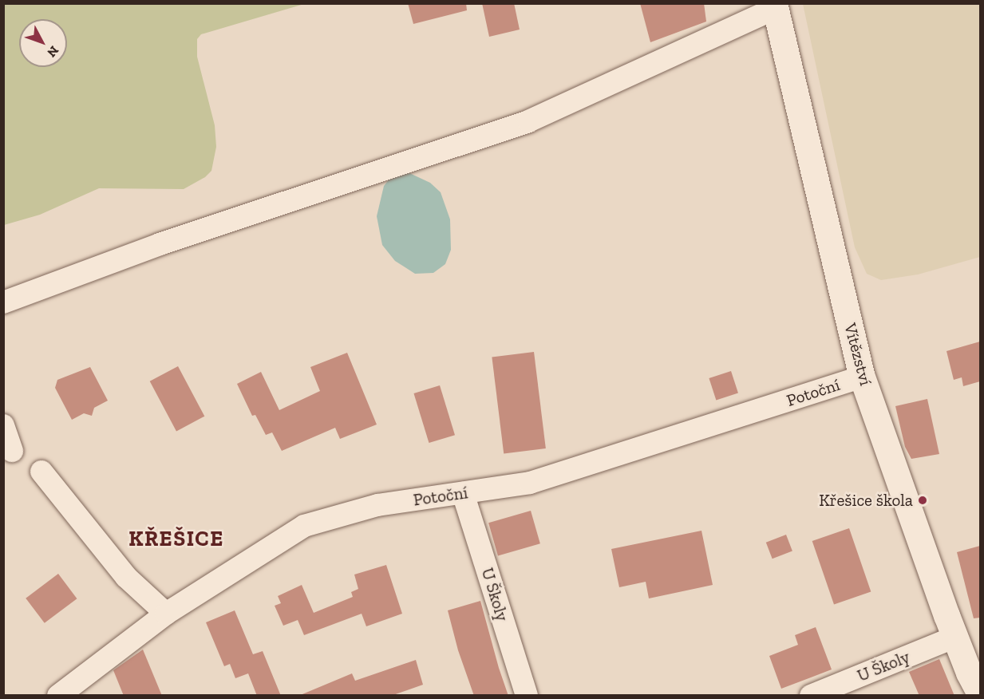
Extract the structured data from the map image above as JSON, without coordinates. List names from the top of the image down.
{
  "streets": {
    "main road": ["Vítězství"],
    "street": ["Potoční", "U Školy"]
  },
  "crossings": [
    ["Vítězství", "Potoční"],
    ["Vítězství", "U Školy"],
    ["Potoční", "U Školy"]
  ],
  "districts": ["KŘEŠICE"],
  "places": ["Křešice škola"],
  "north": "bottom right"
}
